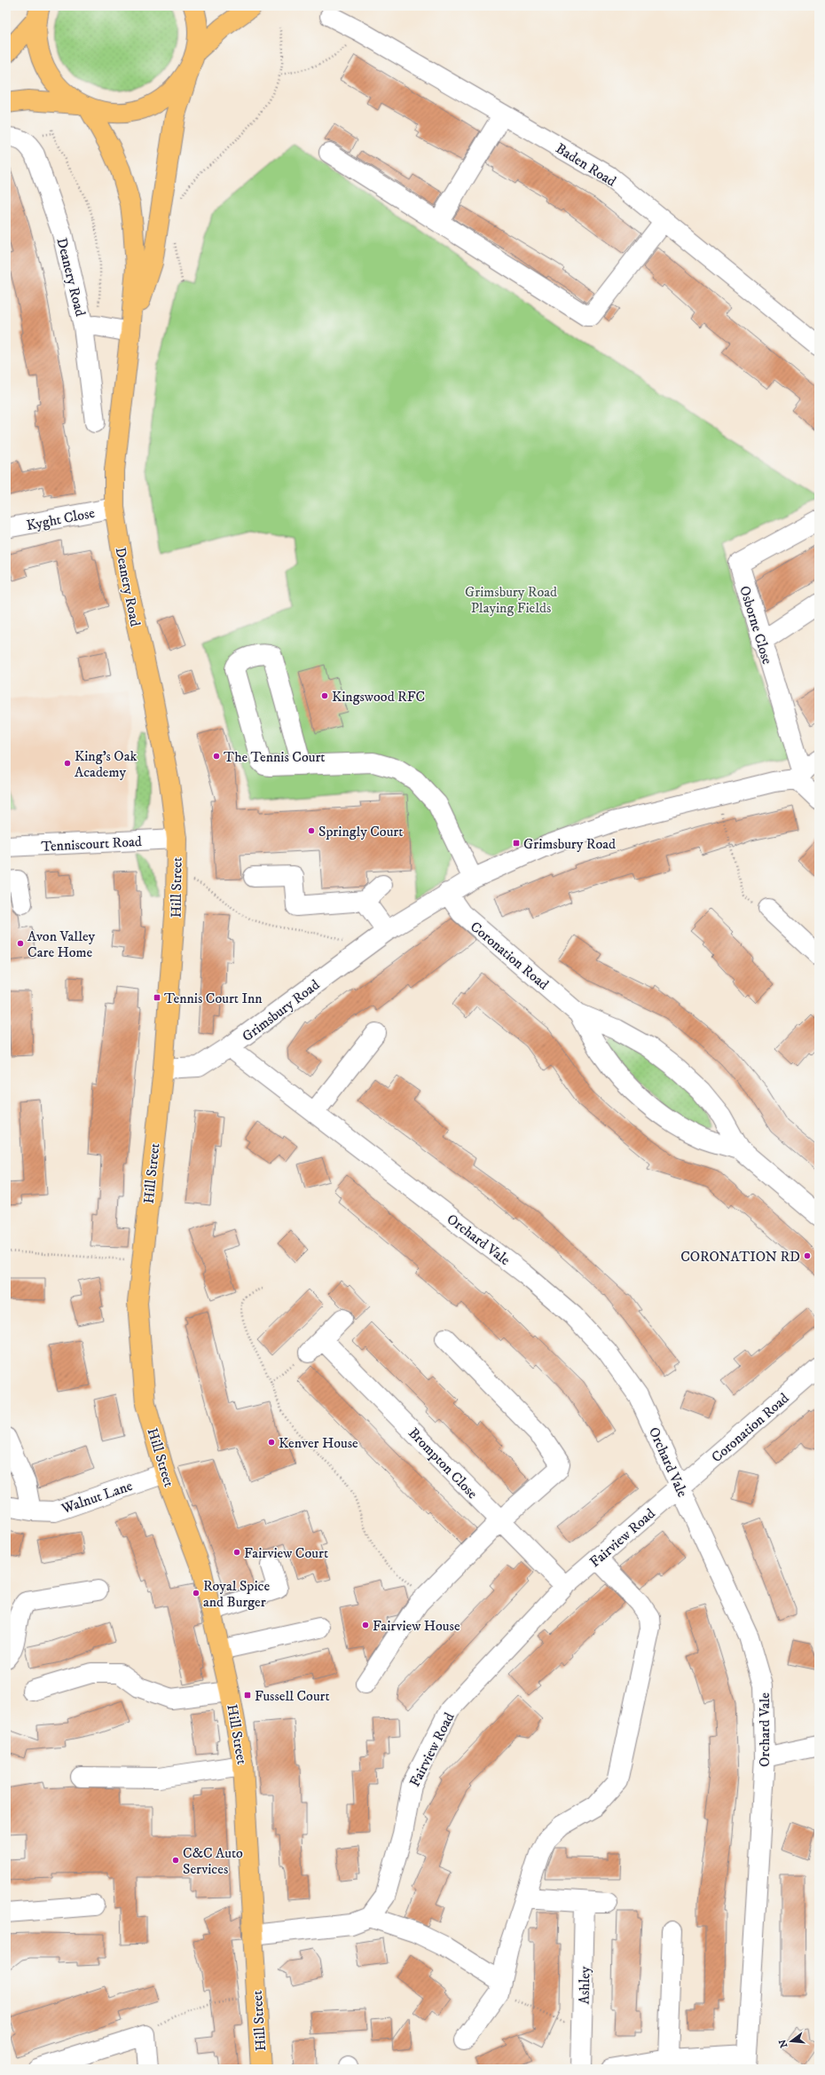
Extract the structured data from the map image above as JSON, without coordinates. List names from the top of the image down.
{
  "streets": {
    "main road": ["Deanery Road", "Hill Street"],
    "street": [
      "Baden Road",
      "Kyght Close",
      "Osborne Close",
      "Tenniscourt Road",
      "Coronation Road",
      "Grimsbury Road",
      "Orchard Vale",
      "Brompton Close",
      "Walnut Lane",
      "Fairview Road",
      "Ashley"
    ]
  },
  "crossings": [
    ["Deanery Road", "Kyght Close"],
    ["Deanery Road", "Tenniscourt Road"],
    ["Deanery Road", "Hill Street"],
    ["Osborne Close", "Grimsbury Road"],
    ["Tenniscourt Road", "Hill Street"],
    ["Hill Street", "Grimsbury Road"],
    ["Hill Street", "Walnut Lane"],
    ["Coronation Road", "Grimsbury Road"],
    ["Coronation Road", "Orchard Vale"],
    ["Coronation Road", "Fairview Road"],
    ["Grimsbury Road", "Orchard Vale"],
    ["Orchard Vale", "Fairview Road"],
    ["Brompton Close", "Fairview Road"]
  ],
  "parks": ["Grimsbury Road Playing Fields"],
  "places": {
    "other": [
      "Kingswood RFC",
      "The Tennis Court",
      "King's Oak Academy",
      "Springly Court",
      "Avon Valley Care Home",
      "CORONATION RD",
      "Kenver House",
      "Fairview Court",
      "Royal Spice and Burger",
      "Fairview House",
      "C&C Auto Services"
    ],
    "transit": ["Grimsbury Road", "Tennis Court Inn", "Fussell Court"]
  },
  "north": "left"
}
